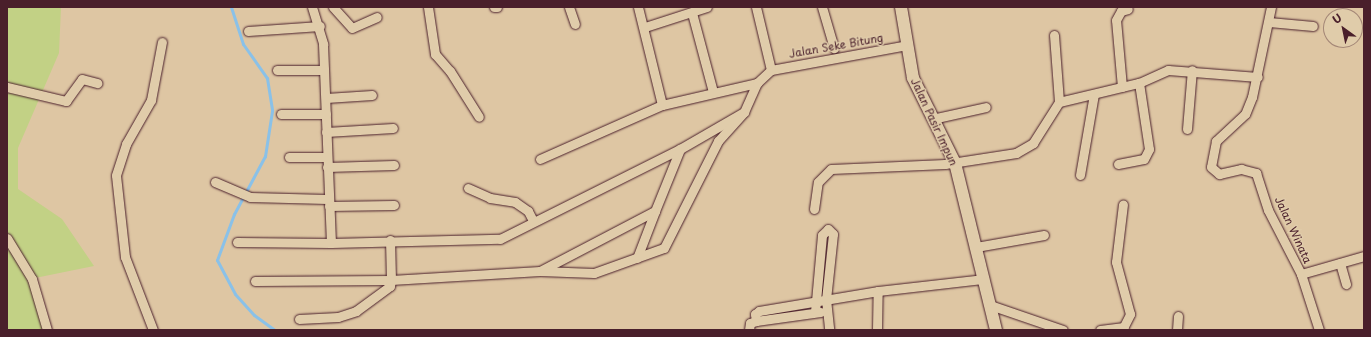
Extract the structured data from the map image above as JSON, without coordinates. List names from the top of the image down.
{
  "streets": {
    "street": ["Jalan Seke Bitung", "Jalan Pasir Impun", "Jalan Winata"]
  },
  "crossings": [
    ["Jalan Seke Bitung", "Jalan Pasir Impun"]
  ],
  "north": "top left"
}
